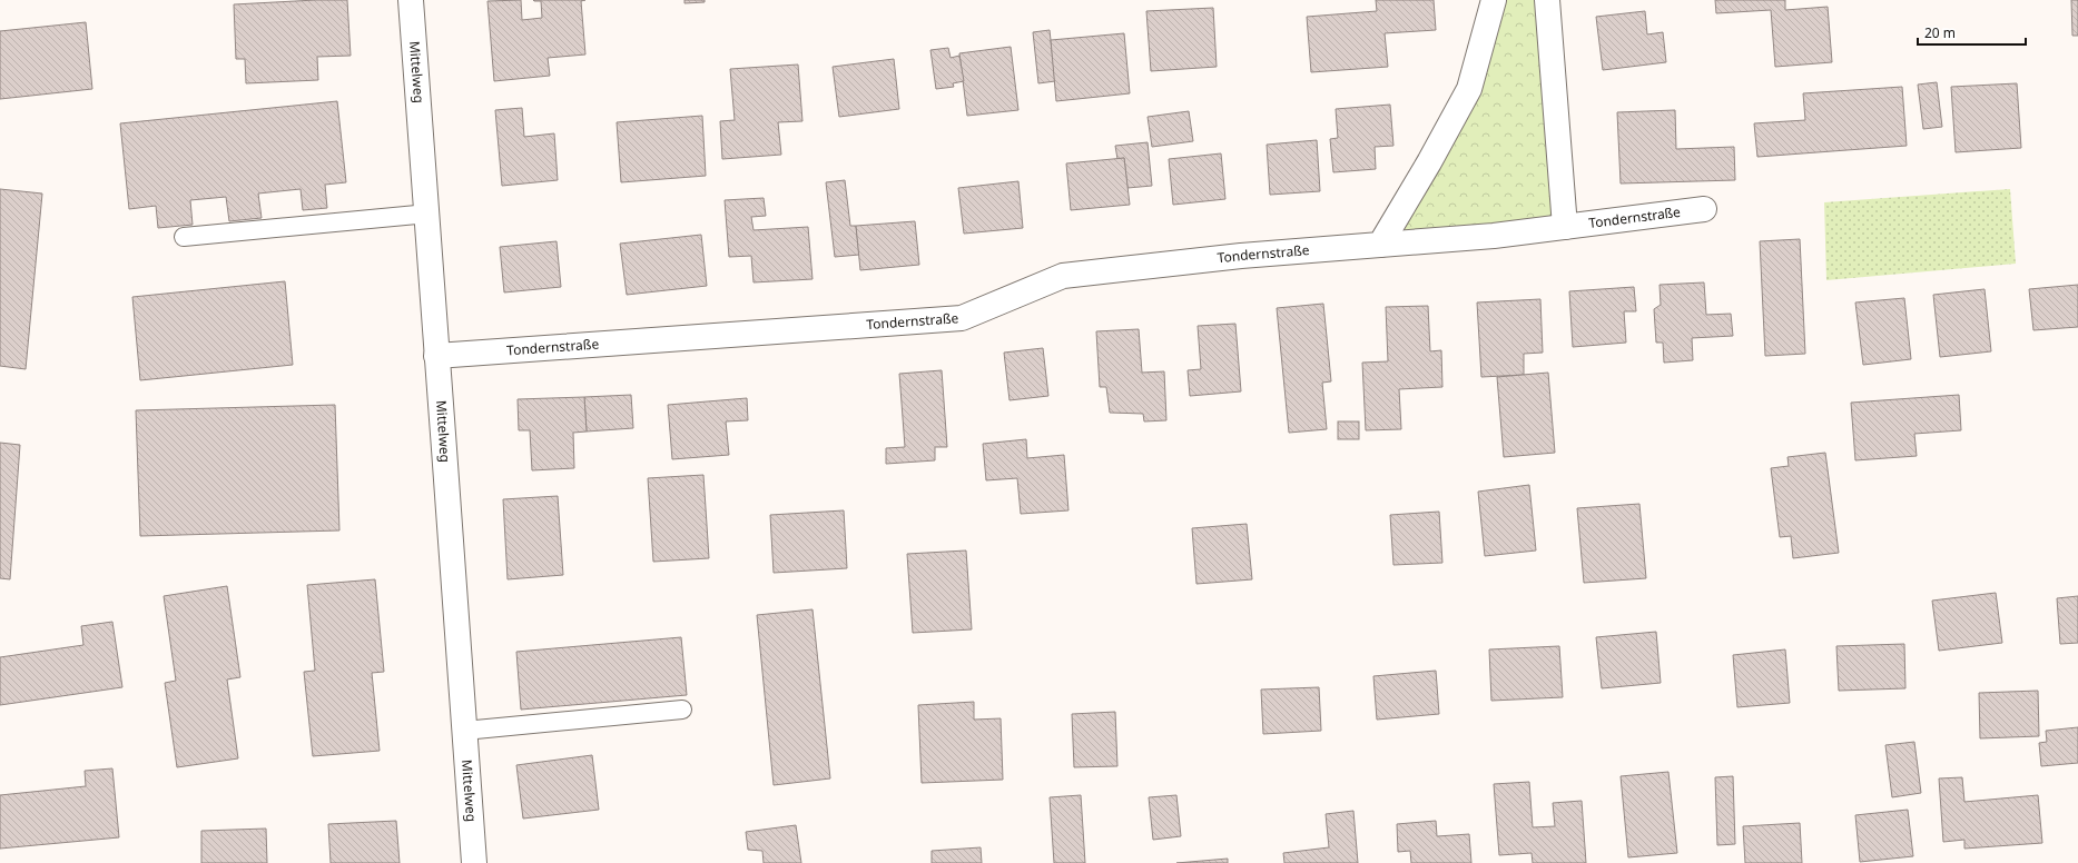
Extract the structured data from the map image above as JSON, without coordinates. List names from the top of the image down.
{
  "streets": {
    "street": ["Mittelweg", "Tondernstraße"]
  },
  "crossings": [
    ["Mittelweg", "Tondernstraße"]
  ],
  "scale_bar": "20 m"
}
